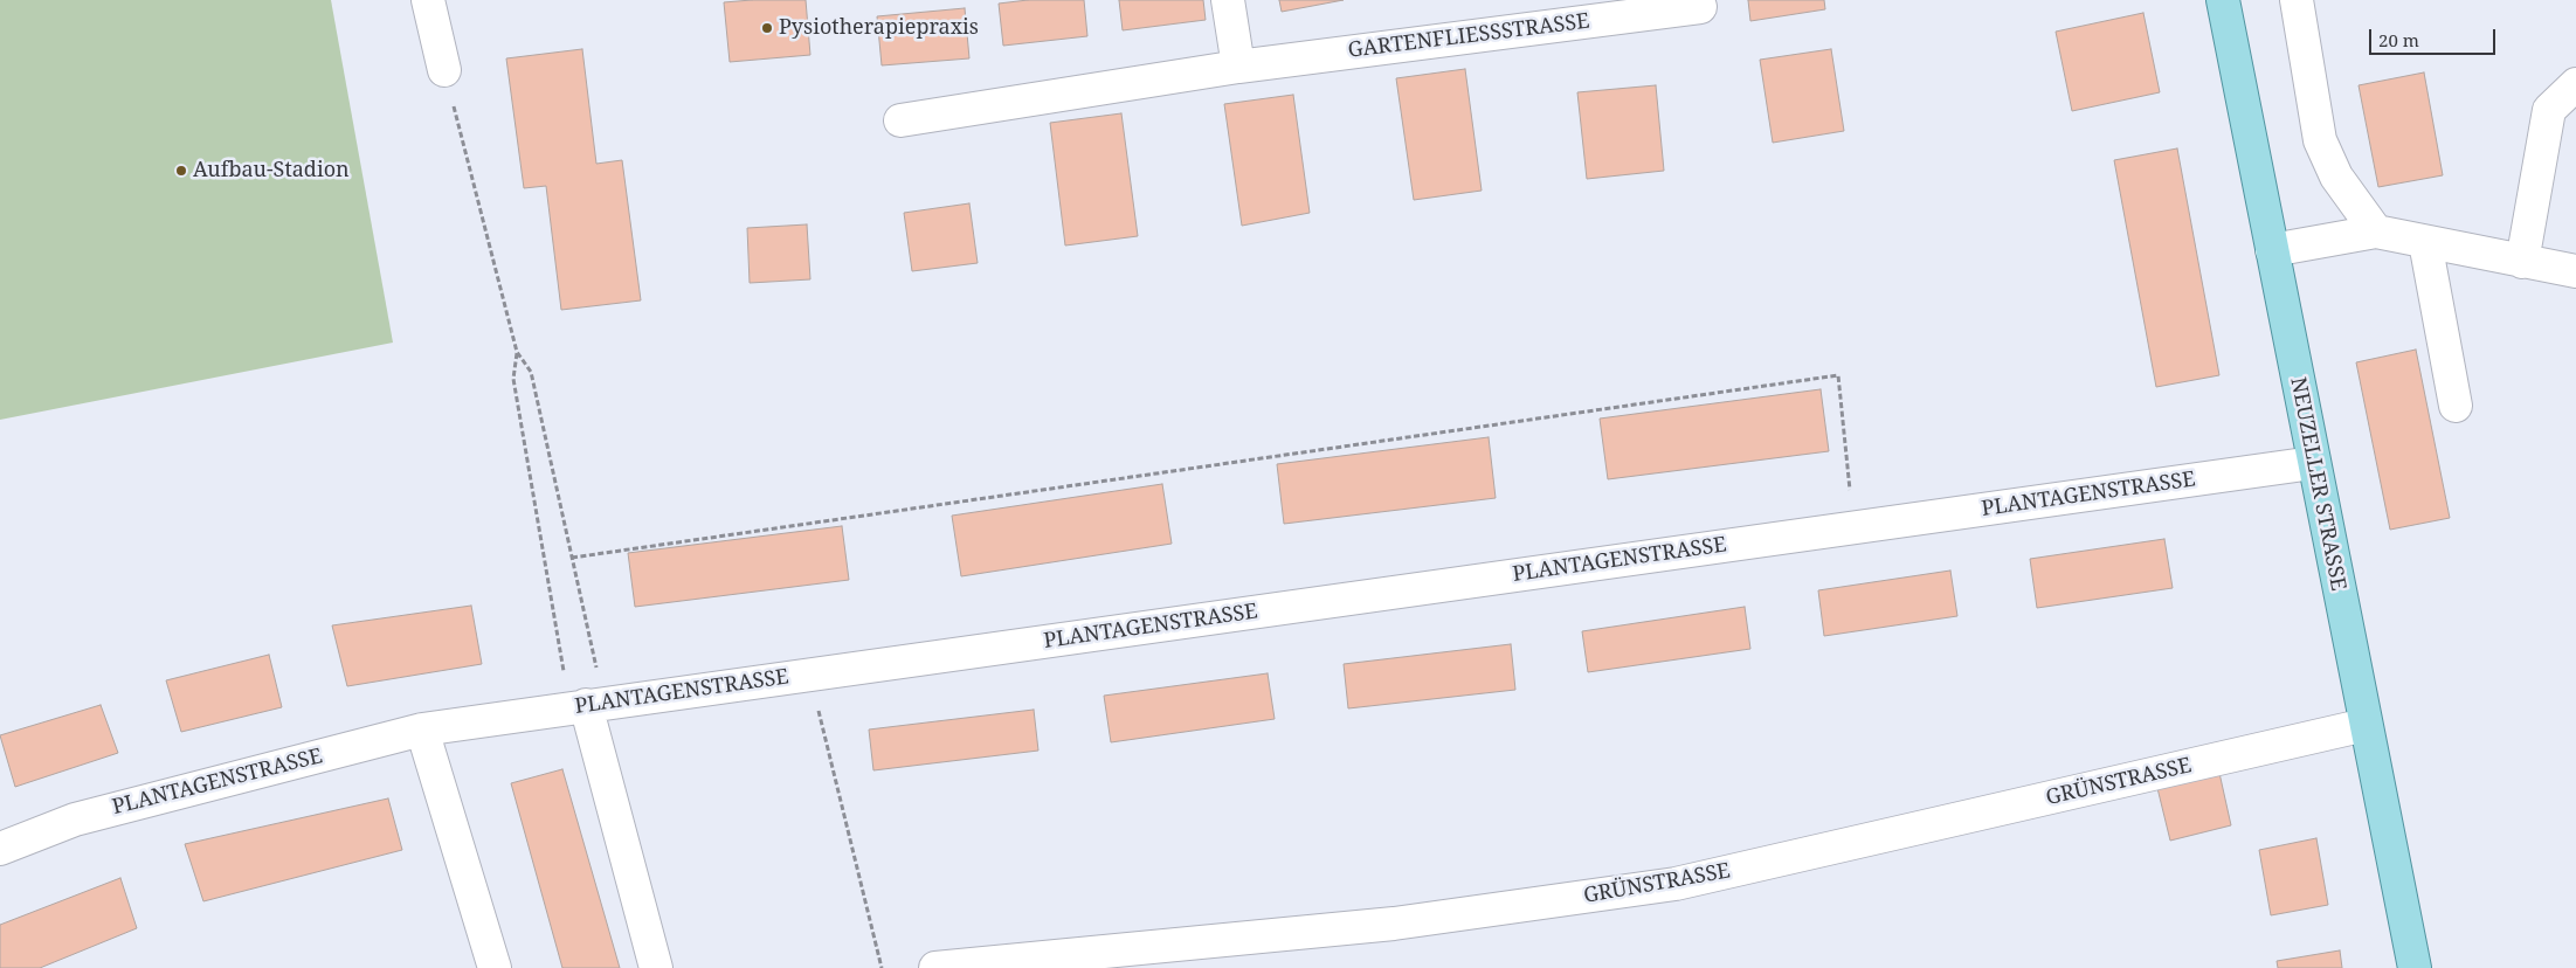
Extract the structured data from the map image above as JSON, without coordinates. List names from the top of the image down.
{
  "streets": {
    "main road": ["NEUZELLER STRASSE"],
    "street": ["GARTENFLIESSSTRASSE", "PLANTAGENSTRASSE", "GRÜNSTRASSE"]
  },
  "crossings": [
    ["NEUZELLER STRASSE", "PLANTAGENSTRASSE"],
    ["NEUZELLER STRASSE", "GRÜNSTRASSE"]
  ],
  "places": ["Pysiotherapiepraxis", "Aufbau-Stadion"],
  "scale_bar": "20 m"
}
